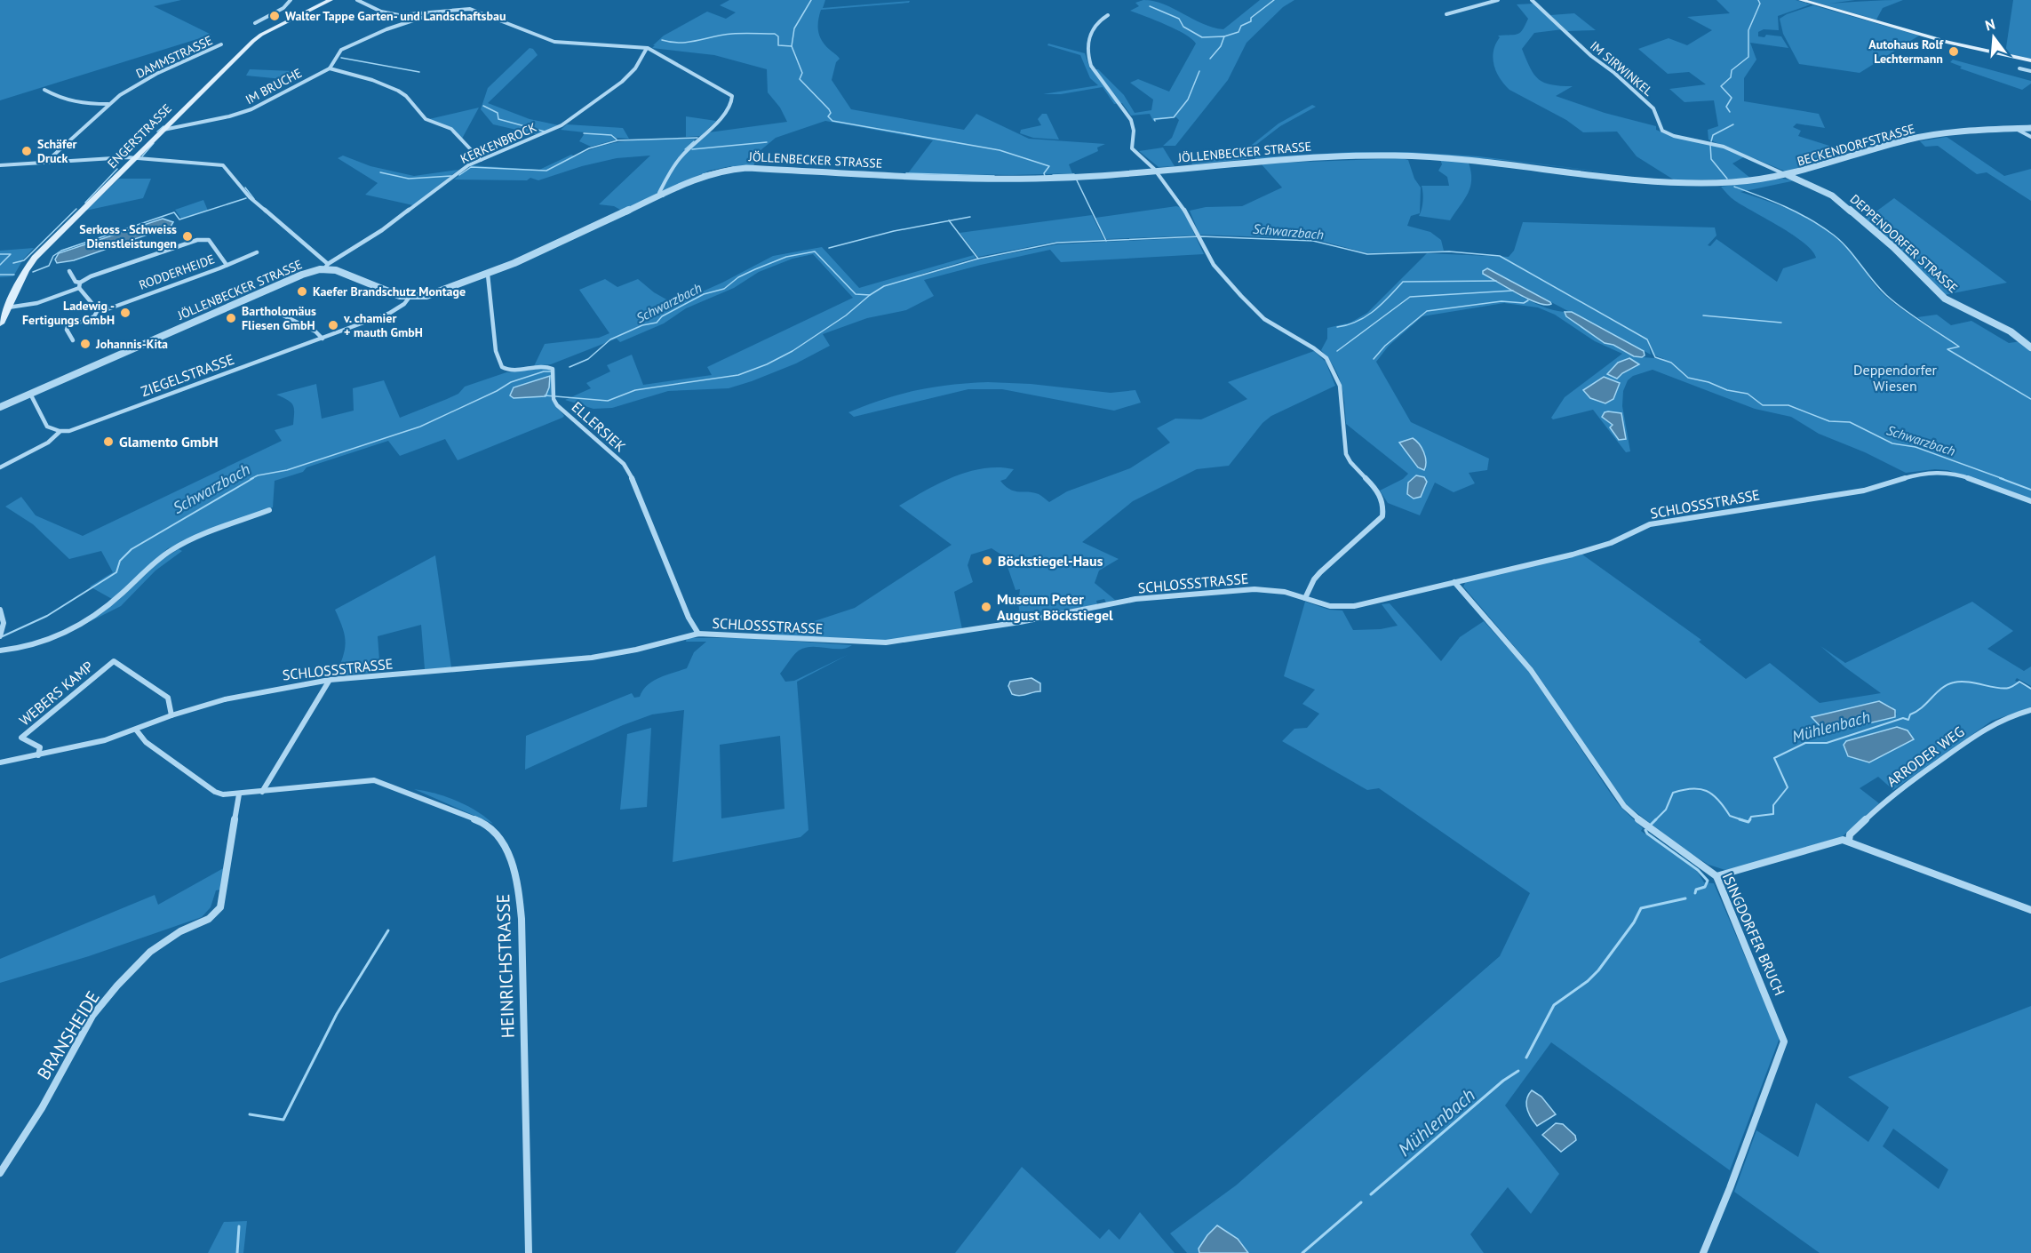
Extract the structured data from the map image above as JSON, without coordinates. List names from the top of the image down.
{
  "streets": {
    "main road": ["ENGERSTRASSE"],
    "street": [
      "DAMMSTRASSE",
      "IM SIRWINKEL",
      "IM BRUCHE",
      "KERKENBROCK",
      "BECKENDORFSTRASSE",
      "JÖLLENBECKER STRASSE",
      "DEPPENDORFER STRASSE",
      "RODDERHEIDE",
      "ZIEGELSTRASSE",
      "ELLERSIEK",
      "SCHLOSSSTRASSE",
      "WEBERS KAMP",
      "ARRODER WEG",
      "ISINGDORFER BRUCH",
      "HEINRICHSTRASSE",
      "BRANSHEIDE"
    ]
  },
  "crossings": [
    ["IM SIRWINKEL", "BECKENDORFSTRASSE"],
    ["IM SIRWINKEL", "DEPPENDORFER STRASSE"],
    ["IM BRUCHE", "ENGERSTRASSE"],
    ["KERKENBROCK", "JÖLLENBECKER STRASSE"],
    ["BECKENDORFSTRASSE", "JÖLLENBECKER STRASSE"],
    ["BECKENDORFSTRASSE", "DEPPENDORFER STRASSE"],
    ["JÖLLENBECKER STRASSE", "ZIEGELSTRASSE"],
    ["JÖLLENBECKER STRASSE", "ELLERSIEK"],
    ["ELLERSIEK", "SCHLOSSSTRASSE"],
    ["SCHLOSSSTRASSE", "WEBERS KAMP"],
    ["SCHLOSSSTRASSE", "ISINGDORFER BRUCH"],
    ["SCHLOSSSTRASSE", "HEINRICHSTRASSE"],
    ["HEINRICHSTRASSE", "BRANSHEIDE"]
  ],
  "water": ["Schwarzbach", "Mühlenbach"],
  "parks": ["Deppendorfer Wiesen"],
  "places": [
    "Walter Tappe Garten- und Landschaftsbau",
    "Autohaus Rolf Lechtermann",
    "Schäfer Druck",
    "Serkoss - Schweiss Dienstleistungen",
    "Kaefer Brandschutz Montage",
    "Ladewig - Fertigungs GmbH",
    "Bartholomäus Fliesen GmbH",
    "v. chamier + mauth GmbH",
    "Johannis-Kita",
    "Glamento GmbH",
    "Böckstiegel-Haus",
    "Museum Peter August Böckstiegel"
  ],
  "north": "top"
}
